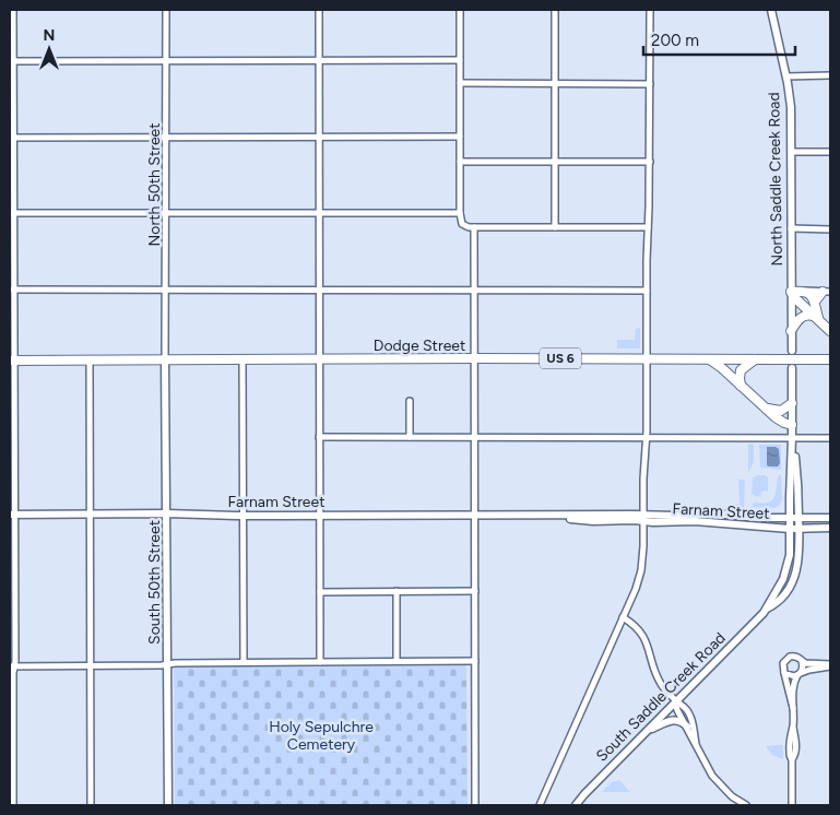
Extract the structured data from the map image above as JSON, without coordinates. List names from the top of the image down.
{
  "streets": {
    "highway": ["Dodge Street", "US 6"],
    "main road": [
      "North Saddle Creek Road",
      "Farnam Street",
      "South 50th Street",
      "South Saddle Creek Road"
    ],
    "street": ["North 50th Street"]
  },
  "crossings": [
    ["North 50th Street", "Dodge Street"],
    ["North 50th Street", "South 50th Street"],
    ["Dodge Street", "South 50th Street"],
    ["Farnam Street", "South 50th Street"],
    ["Farnam Street", "South Saddle Creek Road"]
  ],
  "parks": ["Holy Sepulchre Cemetery"],
  "scale_bar": "200 m",
  "north": "top"
}
